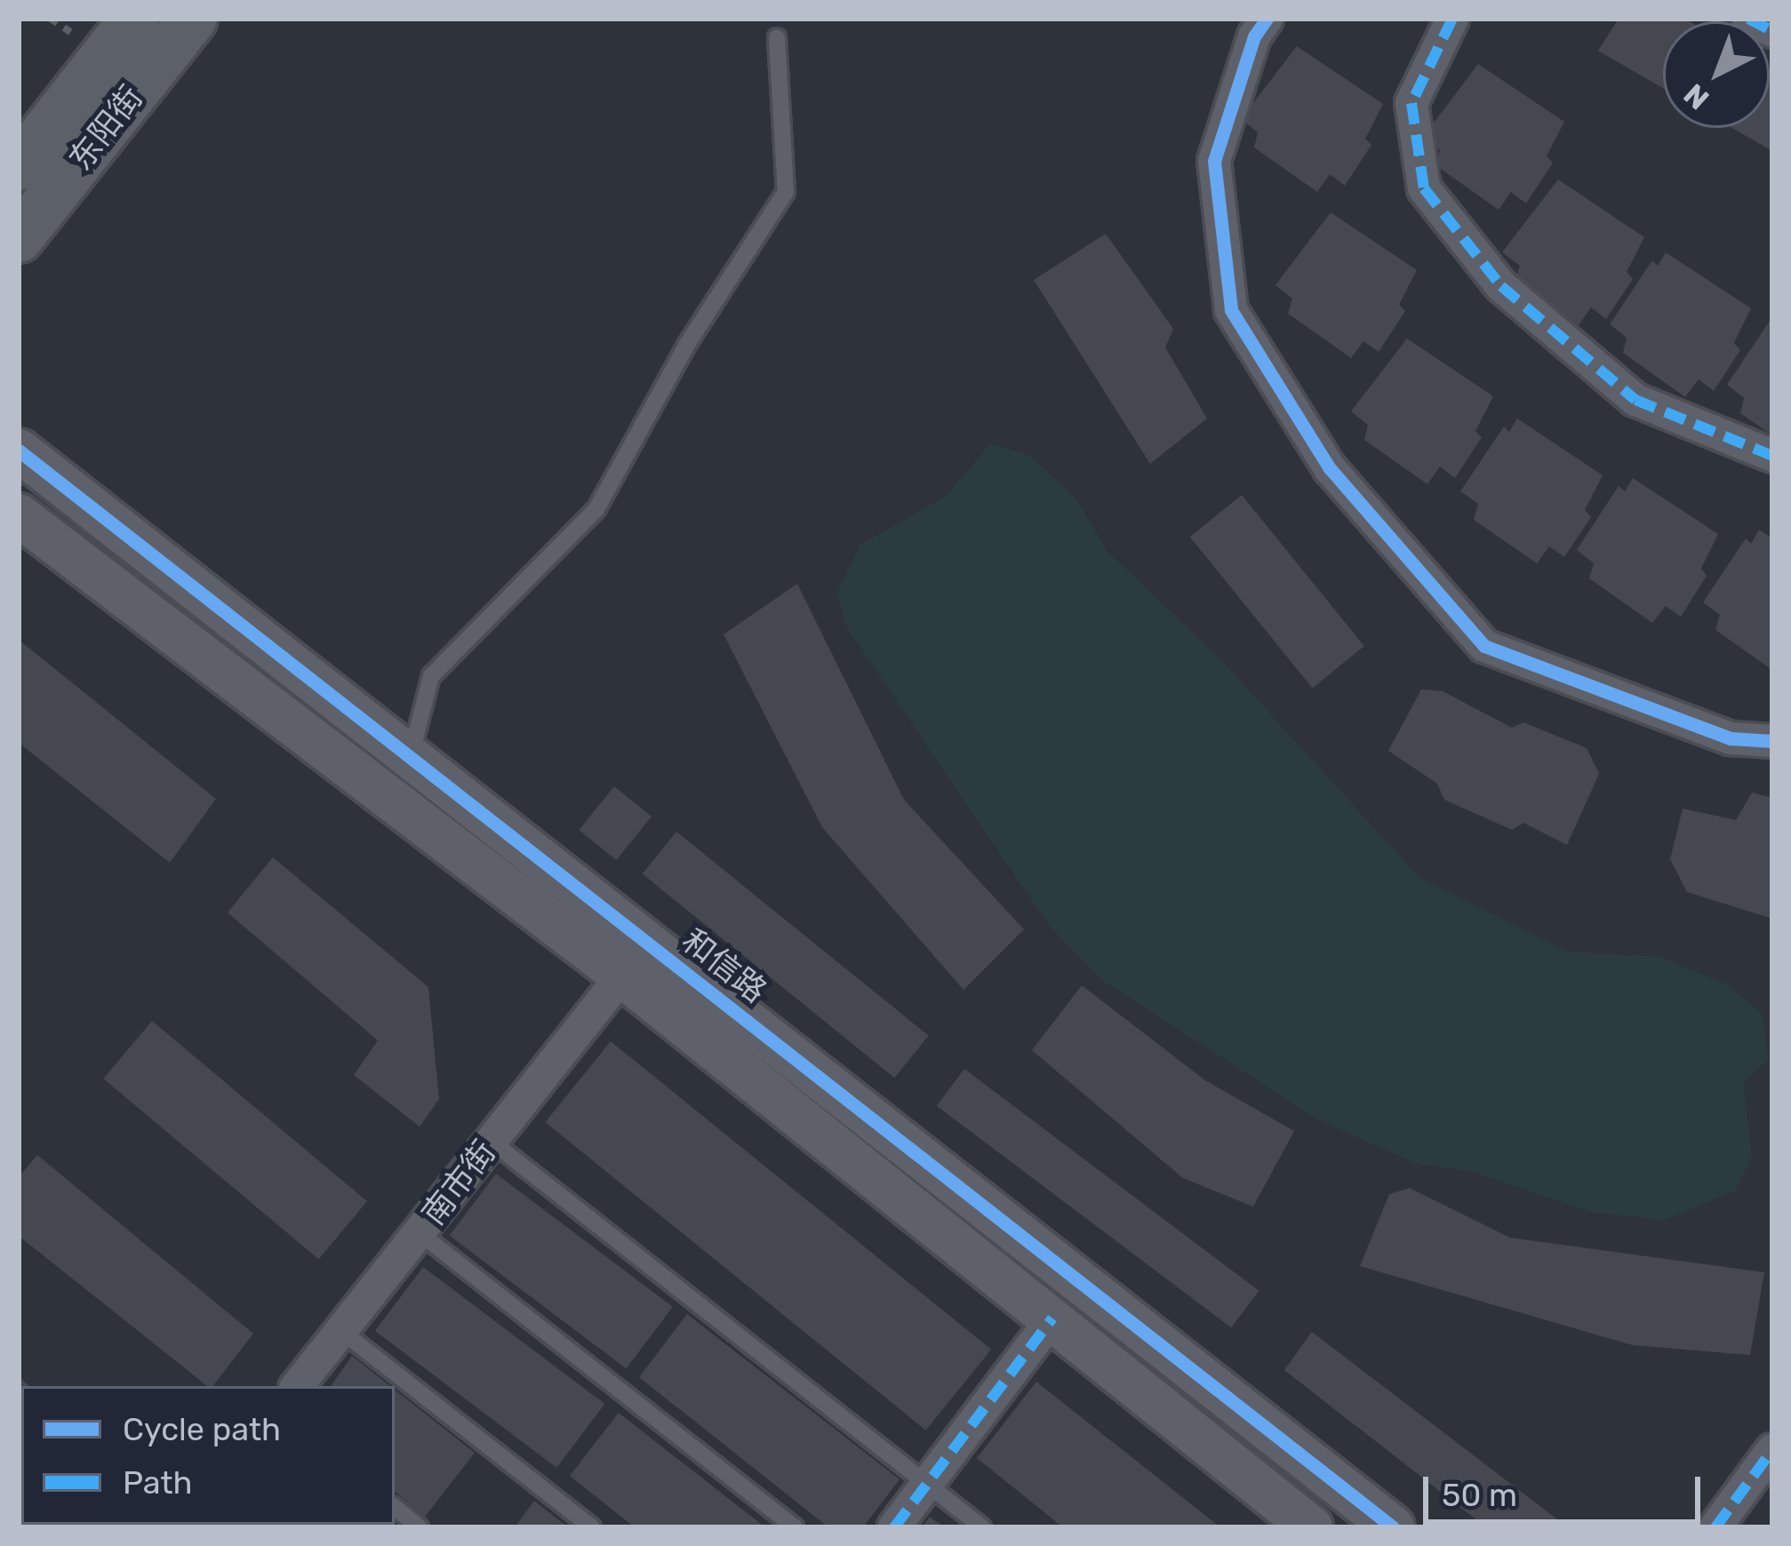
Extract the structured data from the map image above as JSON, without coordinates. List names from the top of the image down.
{
  "streets": {
    "main road": ["东阳街"],
    "street": ["和信路", "南市街"]
  },
  "legend": ["Cycle path", "Path"],
  "scale_bar": "50 m",
  "north": "bottom left"
}
